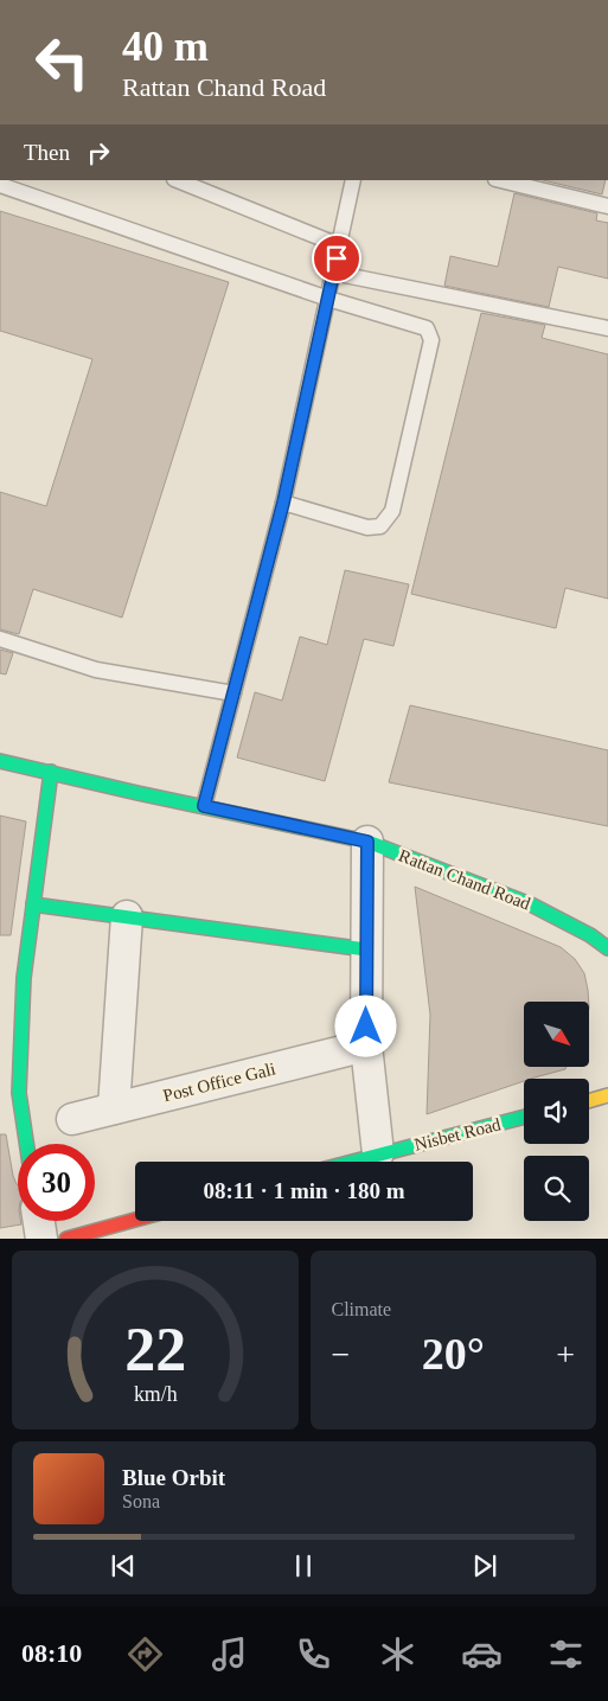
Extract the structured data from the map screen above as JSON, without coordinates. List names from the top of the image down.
{
  "streets": {
    "main road": ["Rattan Chand Road", "Nisbet Road"],
    "street": ["Post Office Gali"]
  },
  "north": "bottom right",
  "page": {
    "turn": ["40 m", "Rattan Chand Road"],
    "then": "Then",
    "limit": "30",
    "trip": "08:11 · 1 min · 180 m",
    "tile": "Climate",
    "heat": ["−", "20°", "+"],
    "song": ["Blue Orbit", "Sona"],
    "tabs": "08:10",
    "gauge": ["22", "km/h"]
  }
}
